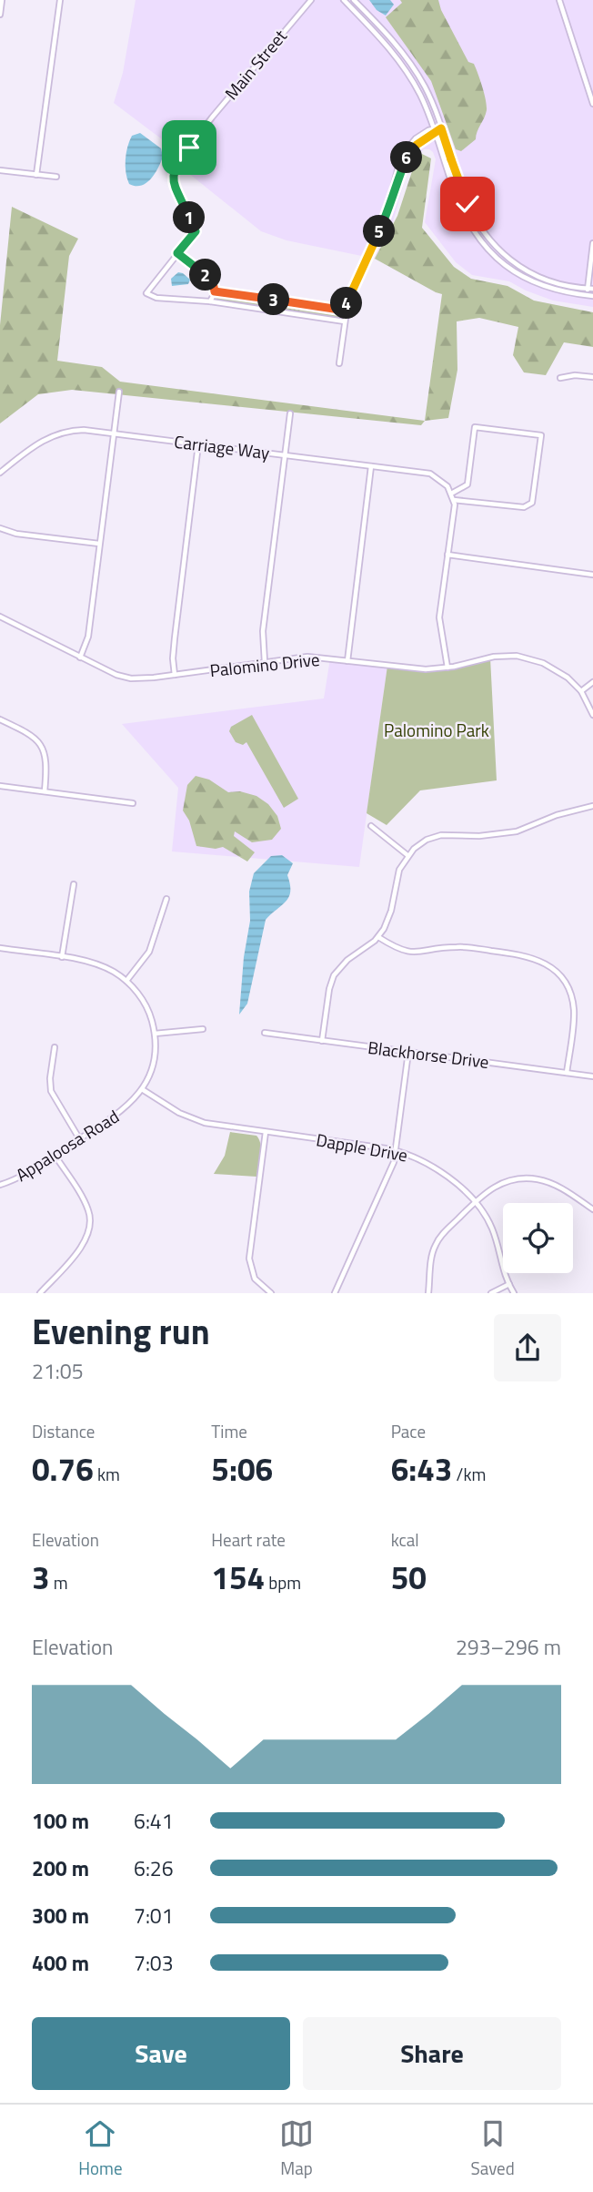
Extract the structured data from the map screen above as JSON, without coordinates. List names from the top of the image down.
{
  "streets": {
    "street": [
      "Main Street",
      "Carriage Way",
      "Palomino Drive",
      "Blackhorse Drive",
      "Appaloosa Road",
      "Dapple Drive"
    ]
  },
  "crossings": [
    ["Appaloosa Road", "Dapple Drive"]
  ],
  "parks": ["Palomino Park"],
  "page": {
    "pins": [
      "6",
      "1",
      "5",
      "2",
      "3",
      "4"
    ],
    "heading": ["Evening run", "21:05"],
    "stats": [
      ["Distance", "0.76 km"],
      ["Time", "5:06"],
      ["Pace", "6:43 /km"],
      ["Elevation", "3 m"],
      ["Heart rate", "154 bpm"],
      ["kcal", "50"]
    ],
    "chart": ["Elevation", "293–296 m"],
    "list": [
      {
        "name": "100 m",
        "note": "6:41"
      },
      {
        "name": "200 m",
        "note": "6:26"
      },
      {
        "name": "300 m",
        "note": "7:01"
      },
      {
        "name": "400 m",
        "note": "7:03"
      }
    ],
    "buttons": ["Save", "Share"],
    "tabs": ["Home", "Map", "Saved"]
  }
}
